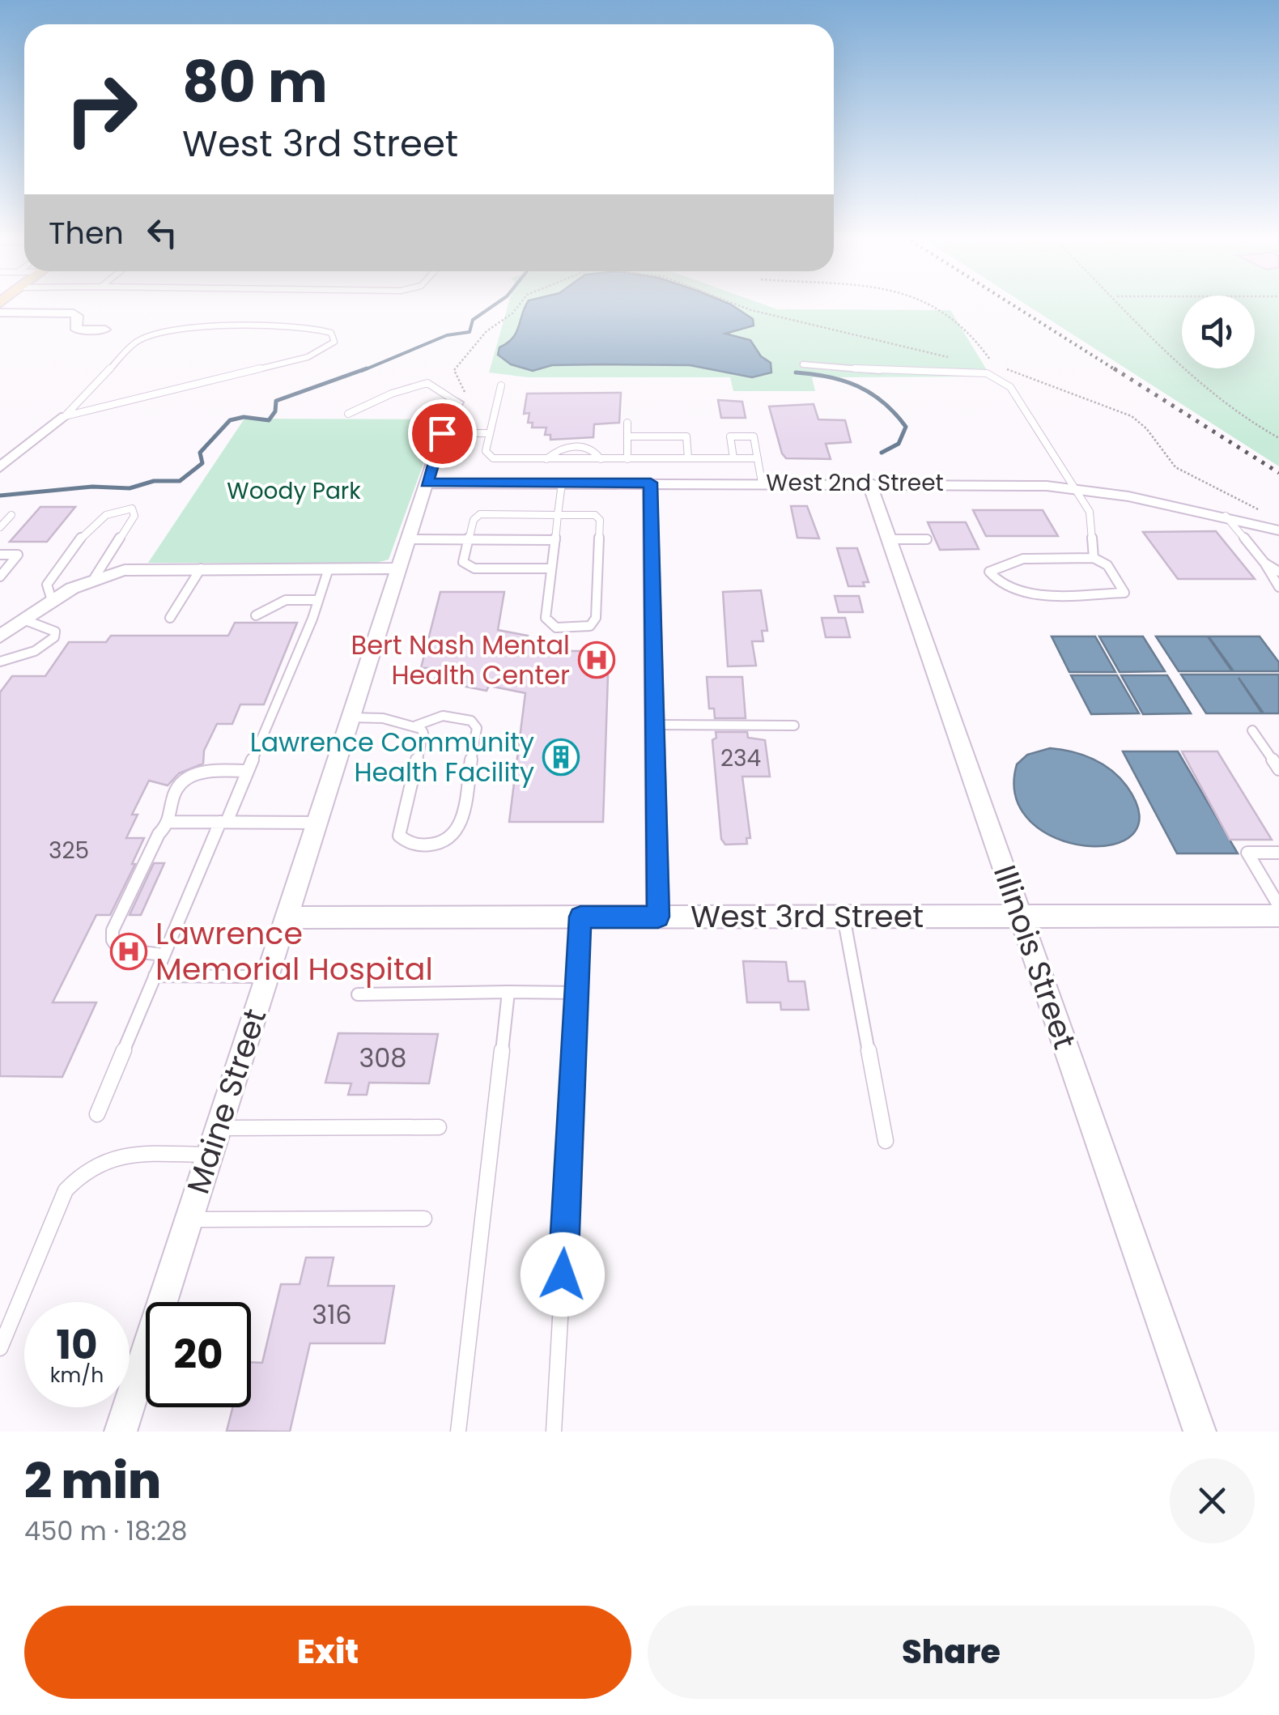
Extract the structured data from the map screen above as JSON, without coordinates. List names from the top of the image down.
{
  "streets": {
    "street": [
      "West 2nd Street",
      "West 3rd Street",
      "Illinois Street",
      "Maine Street"
    ]
  },
  "crossings": [
    ["West 2nd Street", "Illinois Street"],
    ["West 2nd Street", "Maine Street"],
    ["West 3rd Street", "Illinois Street"],
    ["West 3rd Street", "Maine Street"]
  ],
  "parks": ["Woody Park"],
  "places": {
    "hospital": ["Bert Nash Mental Health Center", "Lawrence Memorial Hospital"],
    "building": ["Lawrence Community Health Facility"]
  },
  "house_numbers": [
    "234",
    "325",
    "308",
    "316"
  ],
  "page": {
    "turn": ["80 m", "West 3rd Street"],
    "then": "Then",
    "speed": "10 km/h",
    "limit": "20",
    "heading": ["2 min", "450 m · 18:28"],
    "buttons": ["Exit", "Share"]
  }
}
